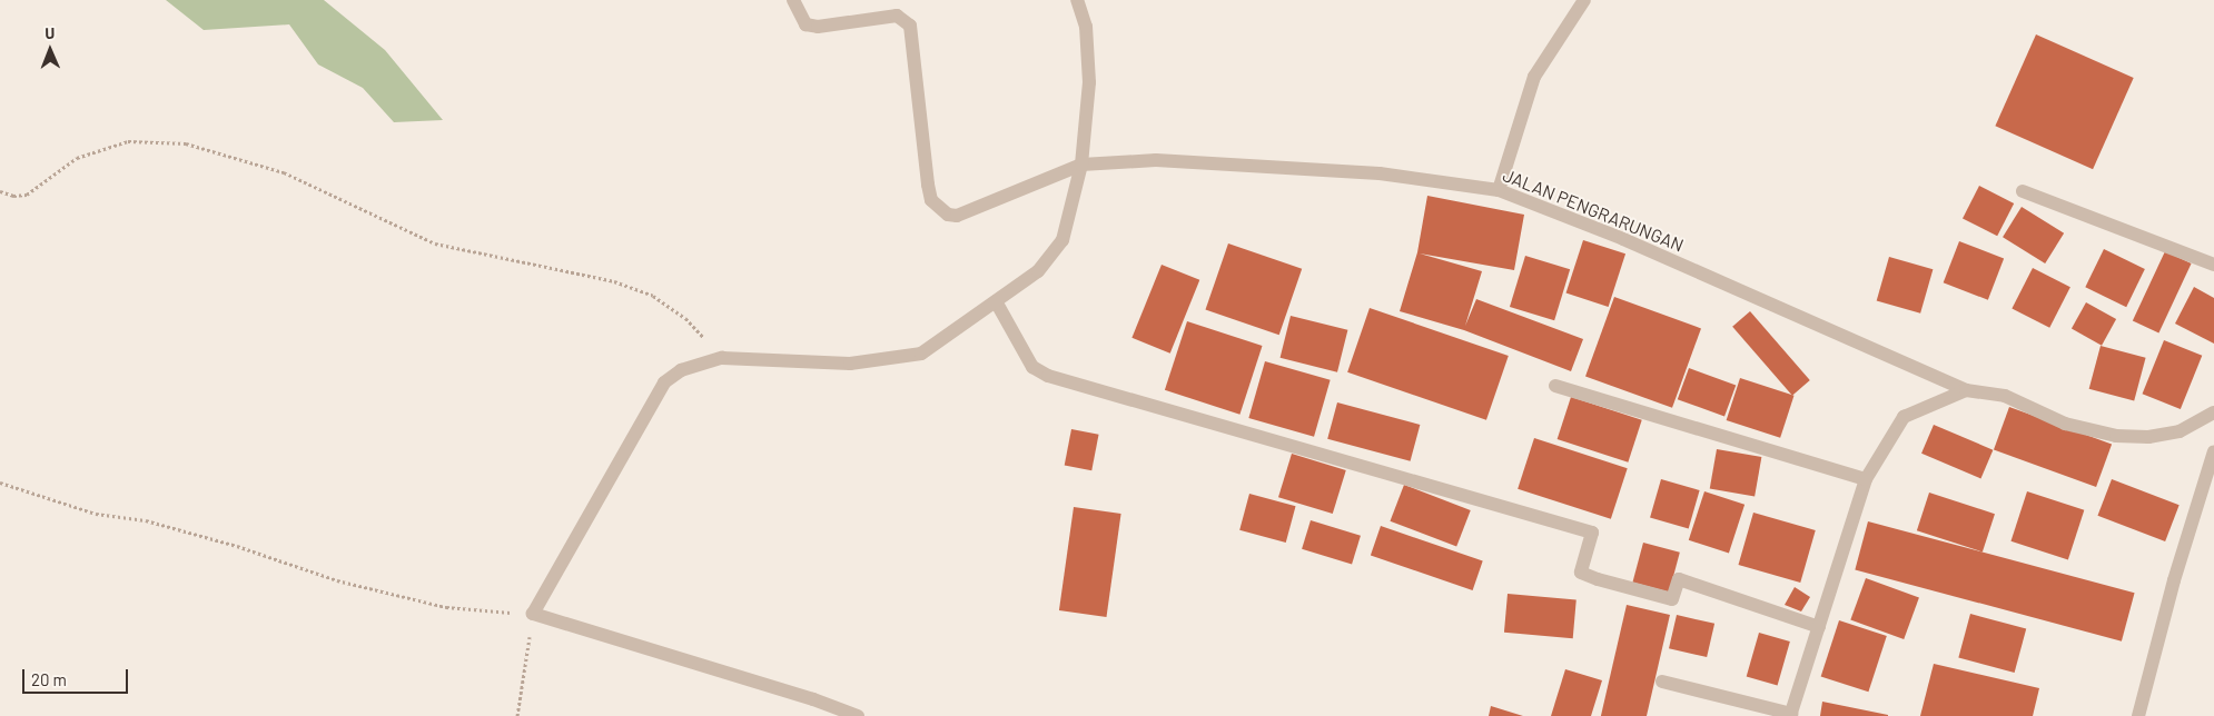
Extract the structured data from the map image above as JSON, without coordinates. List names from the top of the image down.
{
  "streets": {
    "street": ["JALAN PENGRARUNGAN"]
  },
  "scale_bar": "20 m",
  "north": "top"
}
